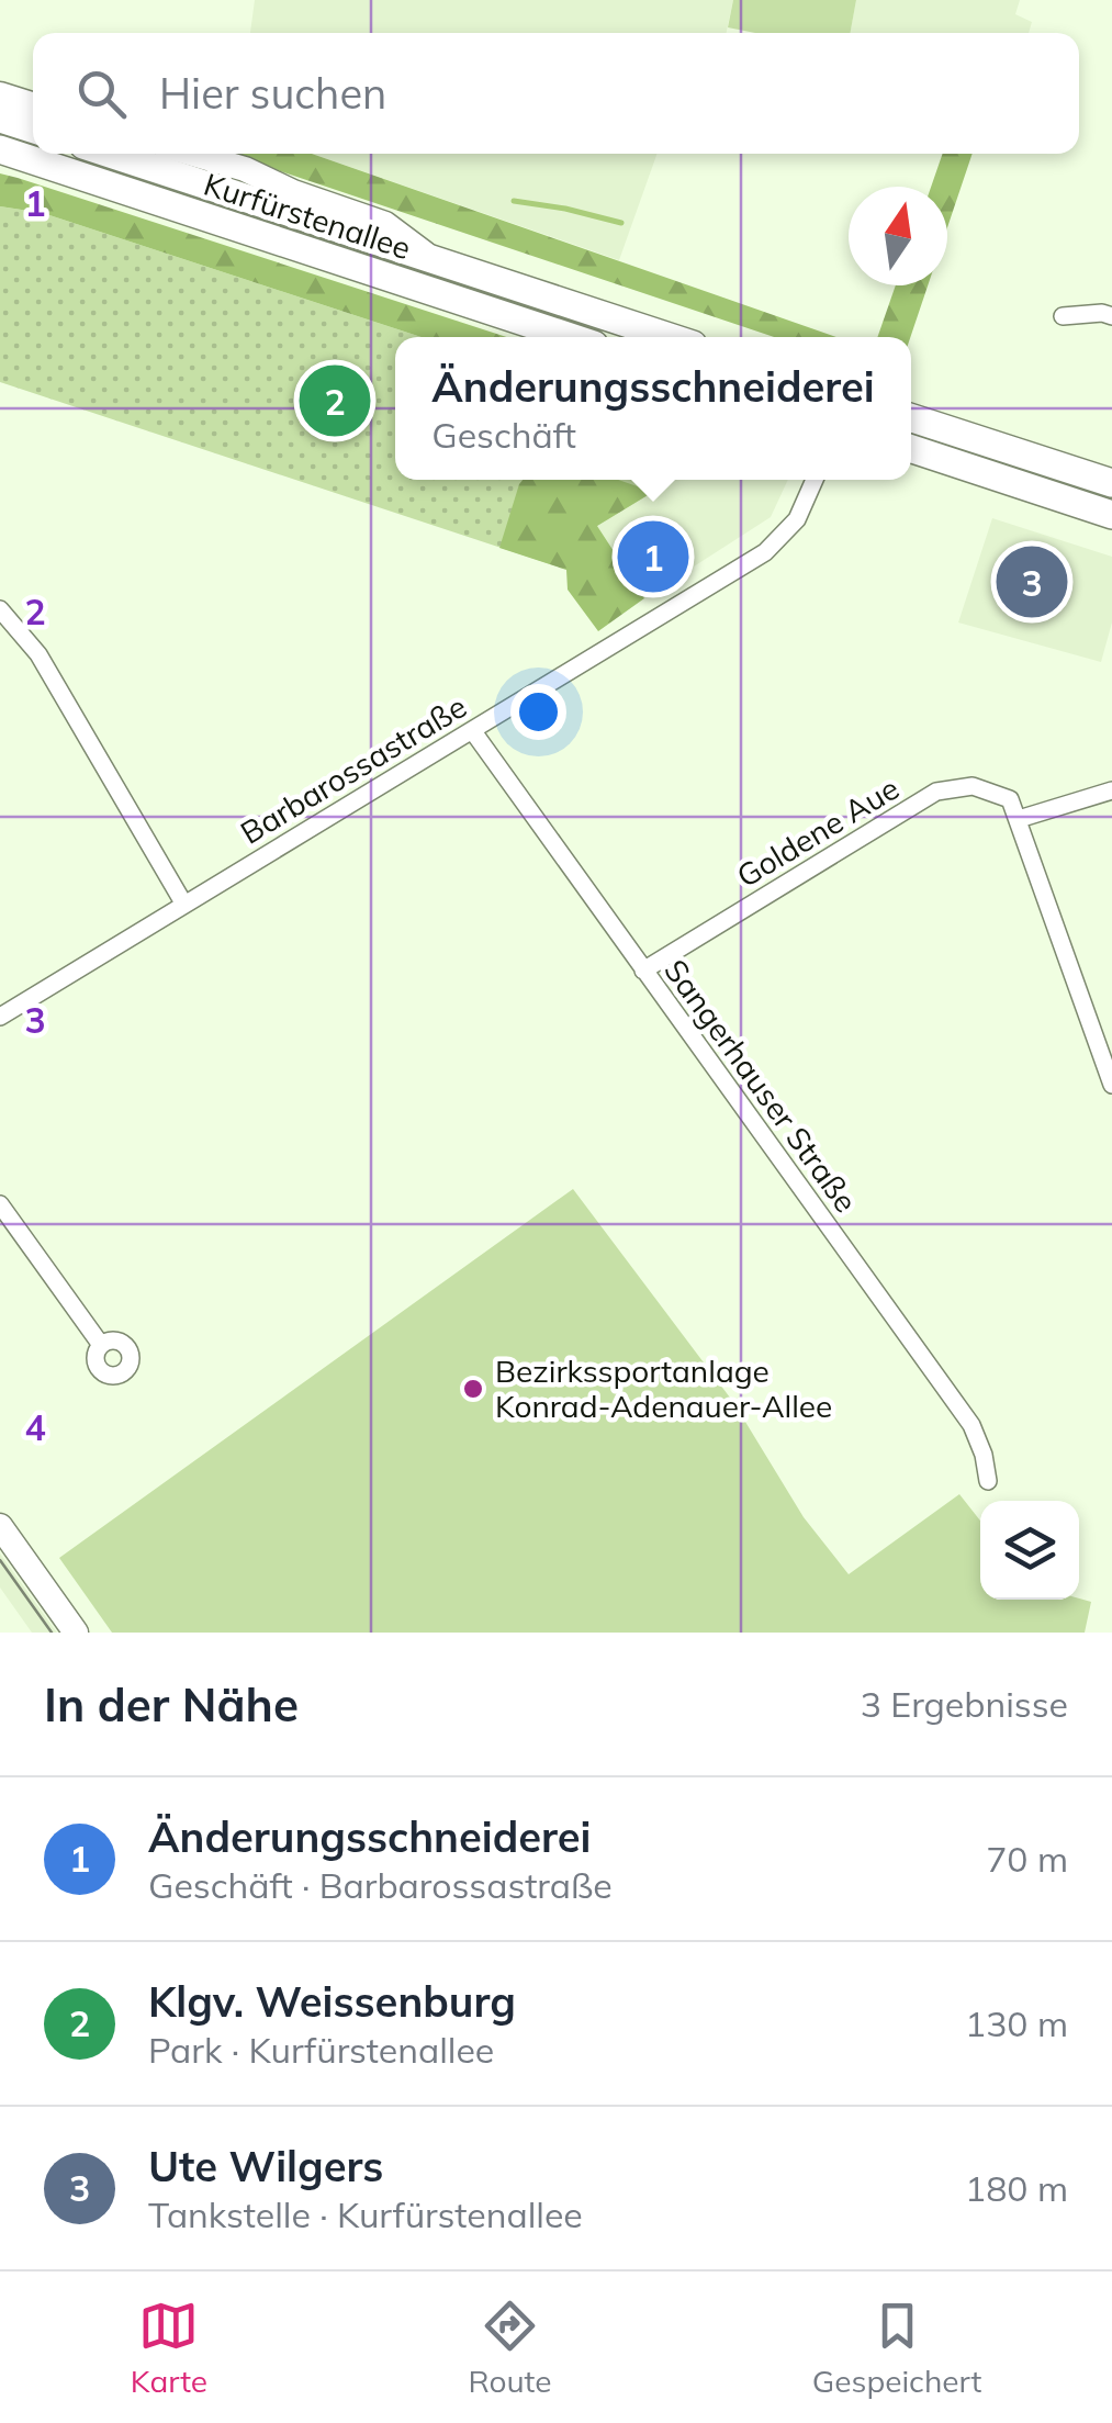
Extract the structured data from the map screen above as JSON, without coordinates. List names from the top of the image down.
{
  "streets": {
    "main road": ["Kurfürstenallee"],
    "street": ["Barbarossastraße", "Goldene Aue", "Sangerhauser Straße"]
  },
  "crossings": [
    ["Barbarossastraße", "Sangerhauser Straße"],
    ["Goldene Aue", "Sangerhauser Straße"]
  ],
  "places": ["Bezirkssportanlage Konrad-Adenauer-Allee"],
  "north": "top",
  "page": {
    "search": "Hier suchen",
    "popup": ["Änderungsschneiderei", "Geschäft"],
    "pins": ["2", "1", "3"],
    "heading": ["In der Nähe", "3 Ergebnisse"],
    "list": [
      {
        "mark": "1",
        "name": "Änderungsschneiderei",
        "note": "Geschäft · Barbarossastraße",
        "value": "70 m"
      },
      {
        "mark": "2",
        "name": "Klgv. Weissenburg",
        "note": "Park · Kurfürstenallee",
        "value": "130 m"
      },
      {
        "mark": "3",
        "name": "Ute Wilgers",
        "note": "Tankstelle · Kurfürstenallee",
        "value": "180 m"
      }
    ],
    "nav": ["Karte", "Route", "Gespeichert"]
  },
  "grid": {
    "rows": [
      "1",
      "2",
      "3",
      "4"
    ]
  }
}
